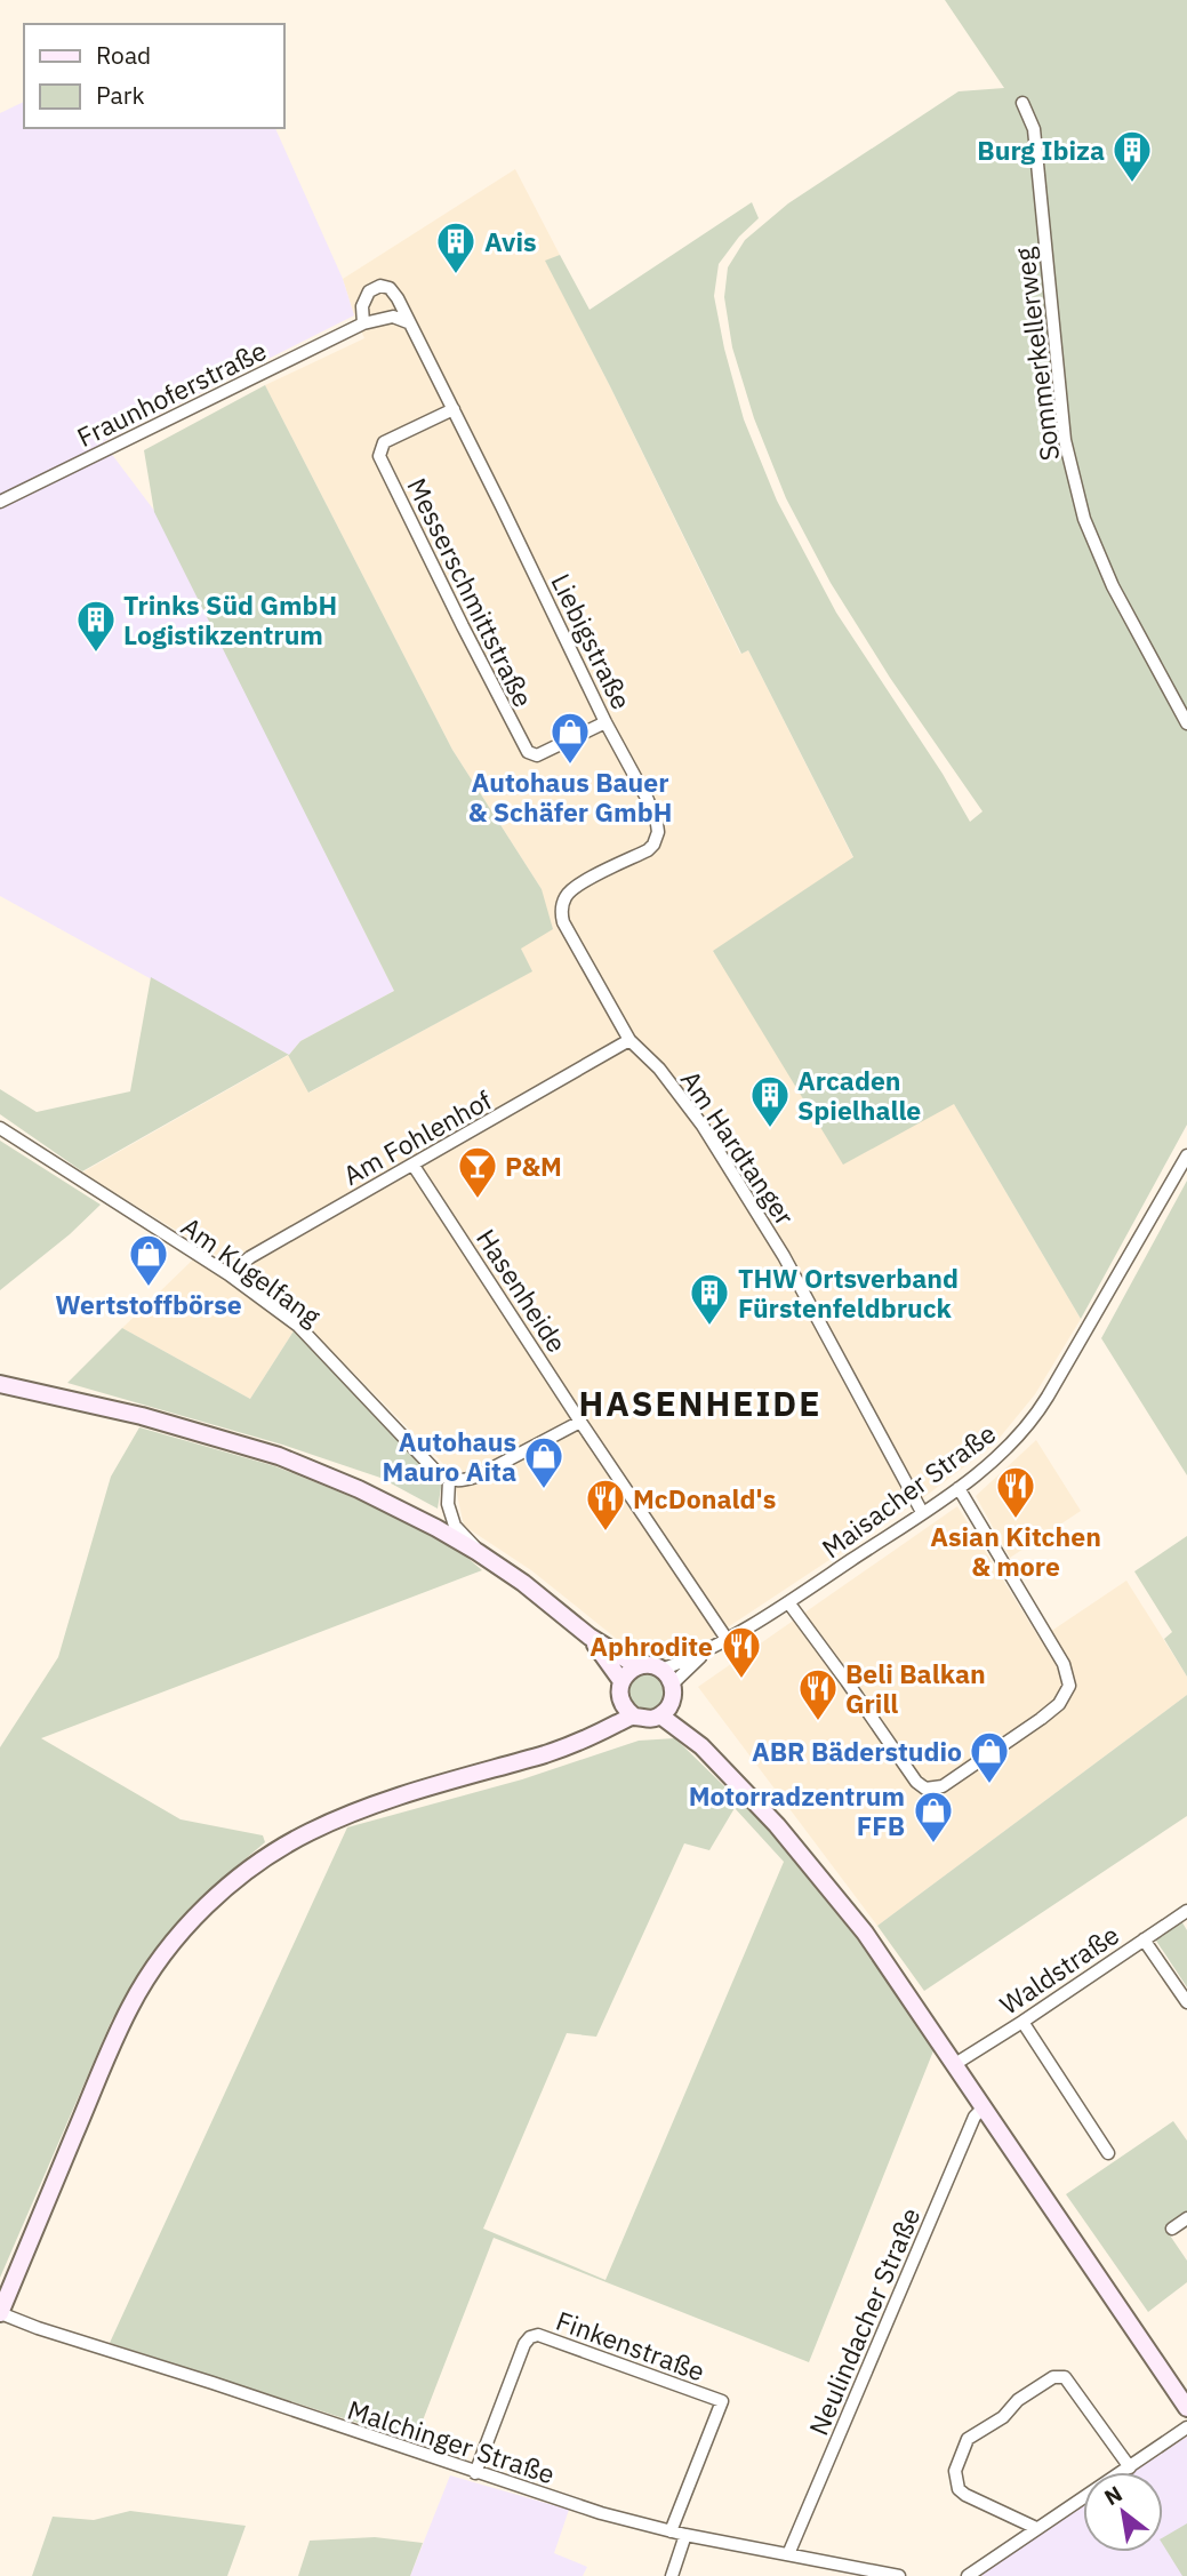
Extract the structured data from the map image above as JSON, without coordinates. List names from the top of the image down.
{
  "streets": {
    "street": [
      "Sommerkellerweg",
      "Fraunhoferstraße",
      "Messerschmittstraße",
      "Liebigstraße",
      "Am Fohlenhof",
      "Am Hardtanger",
      "Am Kugelfang",
      "Hasenheide",
      "Maisacher Straße",
      "Waldstraße",
      "Neulindacher Straße",
      "Finkenstraße",
      "Malchinger Straße"
    ]
  },
  "crossings": [
    ["Fraunhoferstraße", "Liebigstraße"],
    ["Messerschmittstraße", "Liebigstraße"],
    ["Liebigstraße", "Am Hardtanger"],
    ["Am Fohlenhof", "Am Hardtanger"],
    ["Am Fohlenhof", "Am Kugelfang"],
    ["Am Fohlenhof", "Hasenheide"],
    ["Am Hardtanger", "Maisacher Straße"],
    ["Hasenheide", "Maisacher Straße"],
    ["Neulindacher Straße", "Malchinger Straße"],
    ["Finkenstraße", "Malchinger Straße"]
  ],
  "districts": ["HASENHEIDE"],
  "places": {
    "building": [
      "Burg Ibiza",
      "Avis",
      "Trinks Süd GmbH Logistikzentrum",
      "Arcaden Spielhalle",
      "THW Ortsverband Fürstenfeldbruck"
    ],
    "shop": [
      "Autohaus Bauer & Schäfer GmbH",
      "Wertstoffbörse",
      "Autohaus Mauro Aita",
      "ABR Bäderstudio",
      "Motorradzentrum FFB"
    ],
    "bar": ["P&M"],
    "restaurant": [
      "Asian Kitchen & more",
      "McDonald's",
      "Aphrodite",
      "Beli Balkan Grill"
    ]
  },
  "legend": ["Road", "Park"],
  "north": "top left"
}
